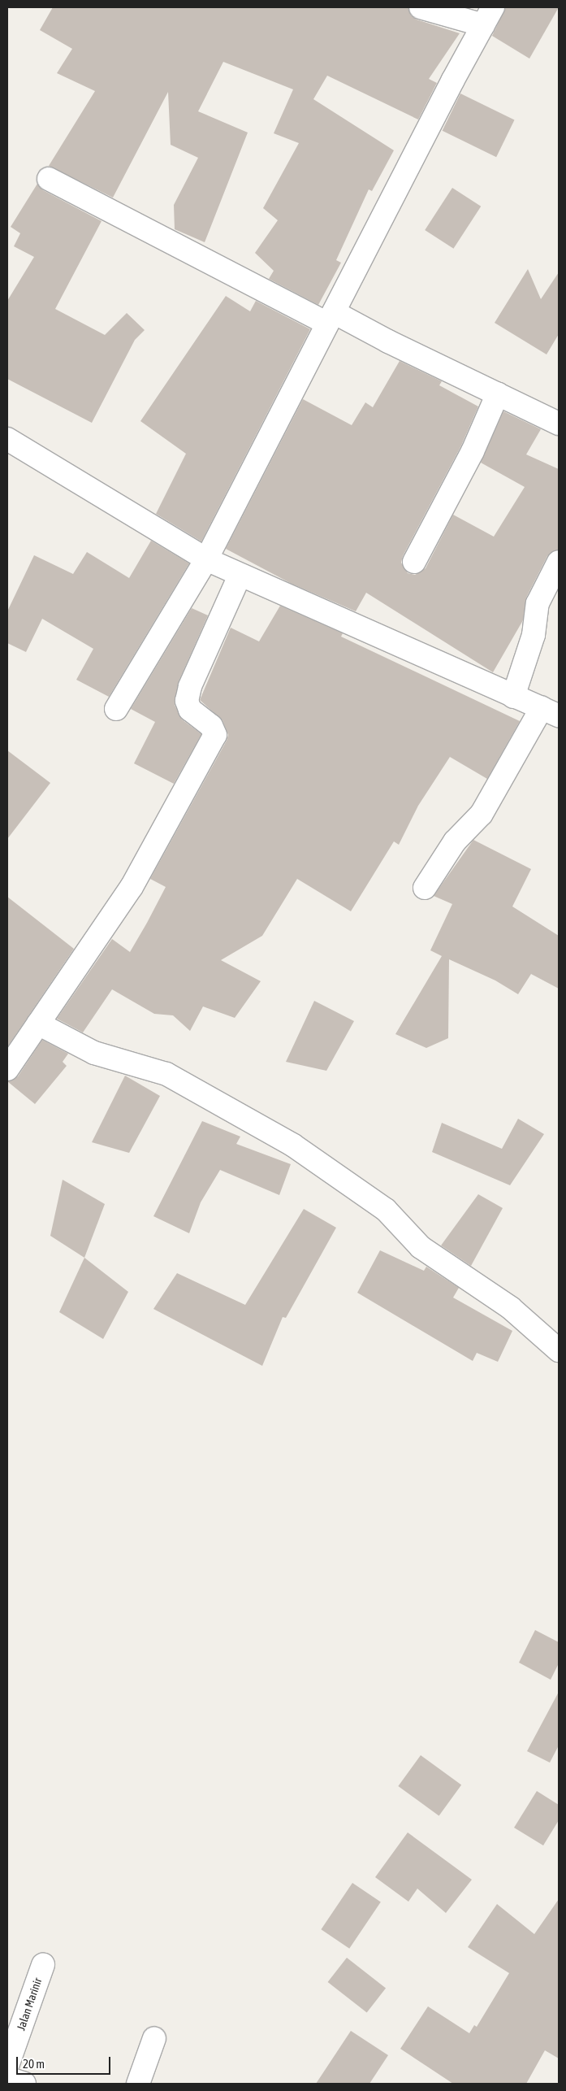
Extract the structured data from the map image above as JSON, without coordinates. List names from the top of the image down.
{
  "streets": {
    "street": ["Jalan Marinir"]
  },
  "scale_bar": "20 m"
}
